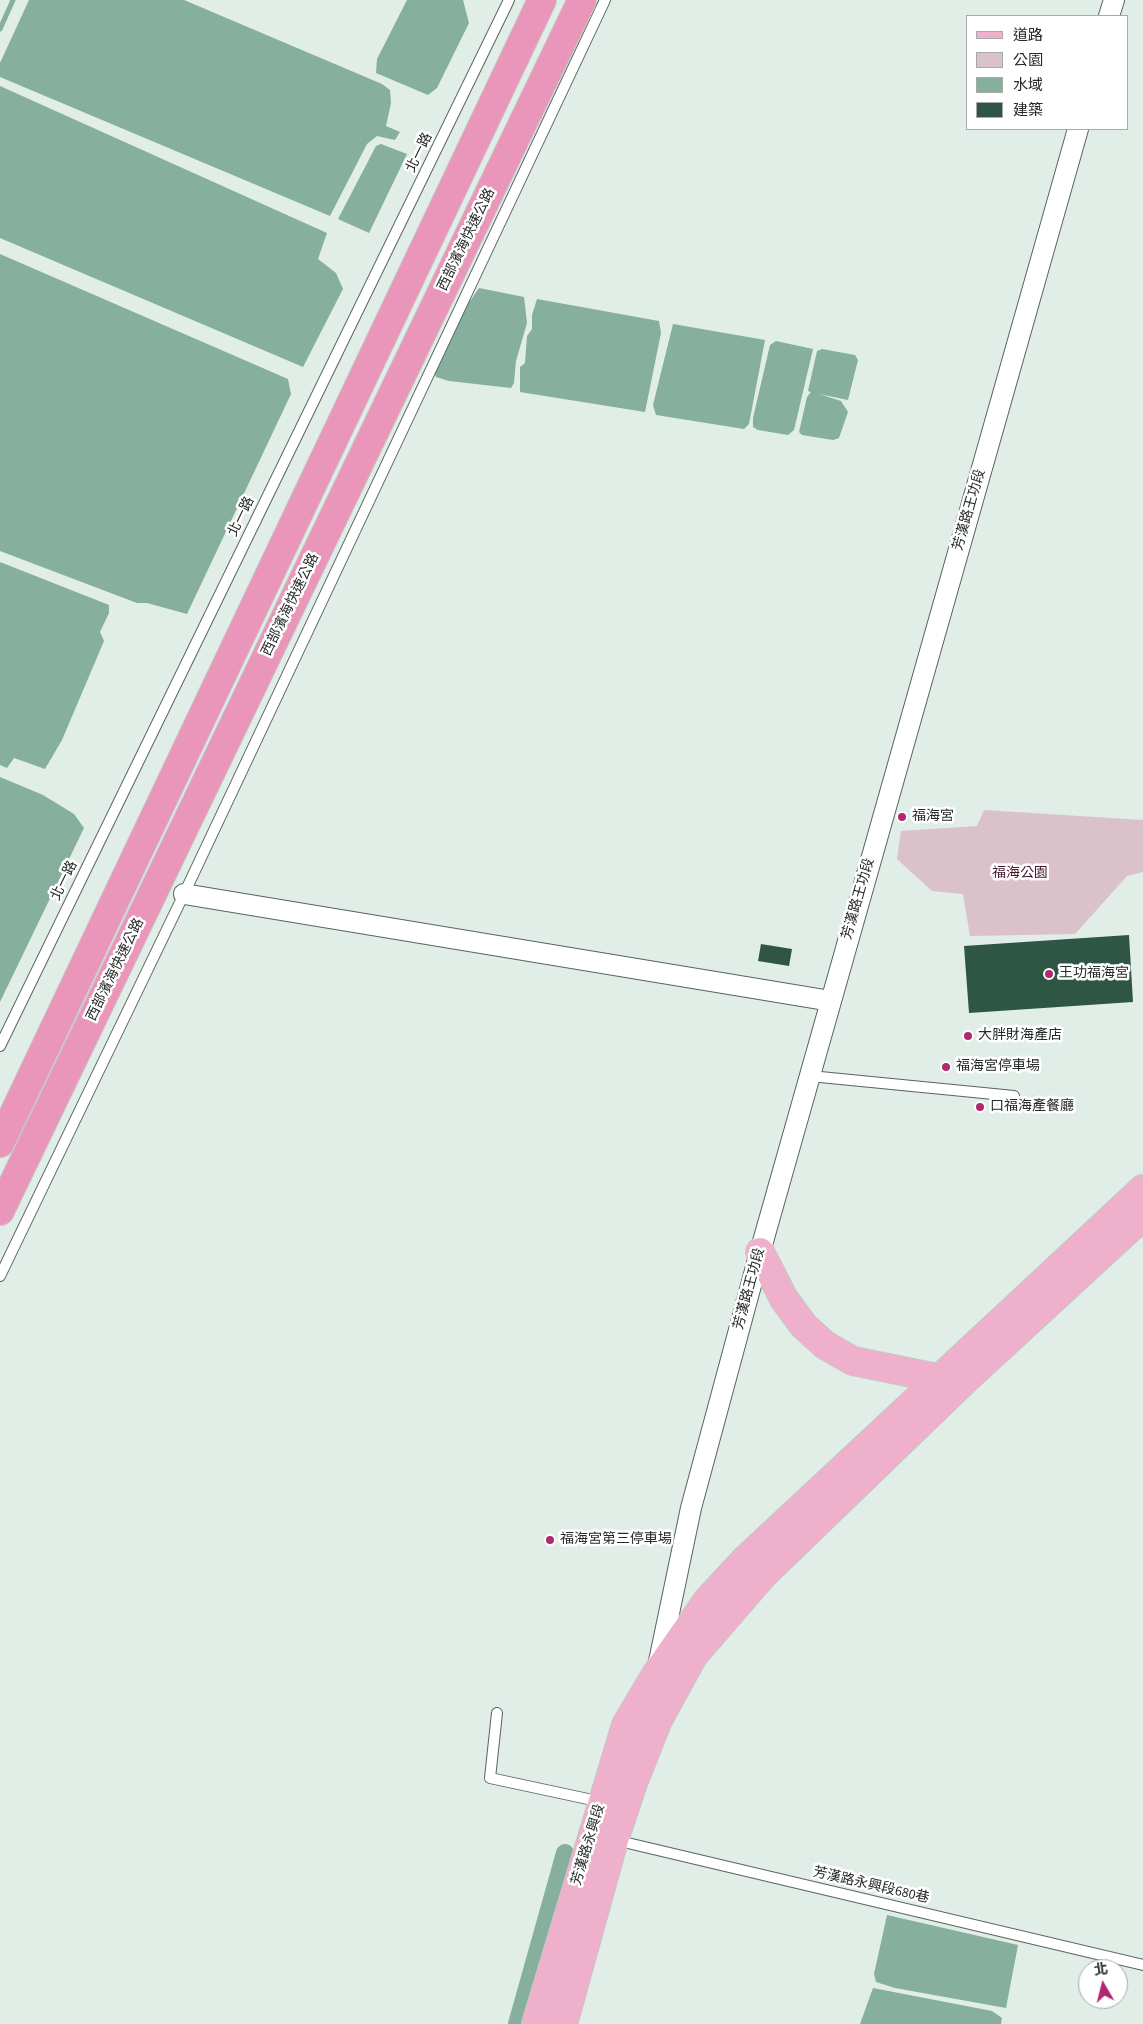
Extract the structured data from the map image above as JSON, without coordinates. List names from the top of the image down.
{
  "streets": {
    "highway": ["西部濱海快速公路"],
    "main road": ["芳漢路永興段"],
    "street": ["芳漢路王功段"],
    "lane": ["北一路", "芳漢路永興段680巷"]
  },
  "crossings": [
    ["芳漢路王功段", "芳漢路永興段"],
    ["芳漢路永興段", "芳漢路永興段680巷"]
  ],
  "parks": ["福海公園"],
  "places": [
    "福海宮",
    "王功福海宮",
    "大胖財海產店",
    "福海宮停車場",
    "口福海產餐廳",
    "福海宮第三停車場"
  ],
  "legend": [
    "道路",
    "公園",
    "水域",
    "建築"
  ],
  "north": "top"
}
